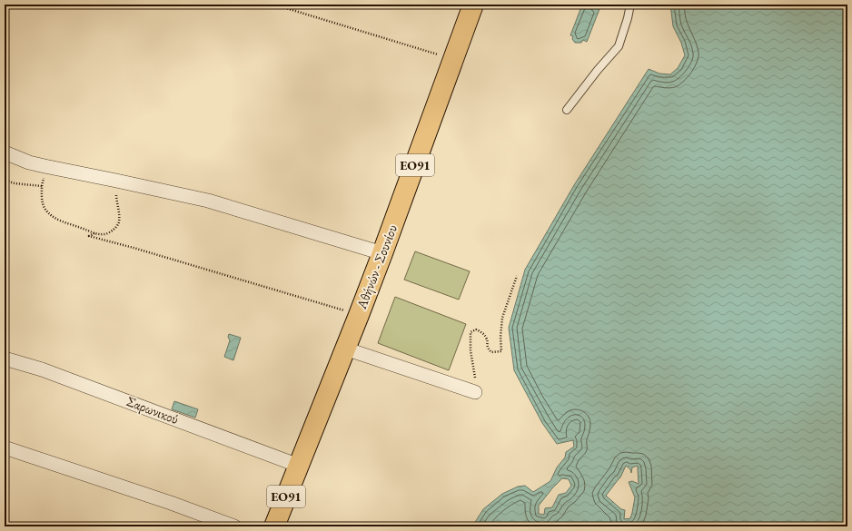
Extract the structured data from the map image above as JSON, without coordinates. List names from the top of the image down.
{
  "streets": {
    "main road": ["ΕΟ91", "Αθήνών - Σουνίου"],
    "street": ["Σαρωνικού"]
  },
  "crossings": [
    ["Αθήνών - Σουνίου", "Σαρωνικού"]
  ]
}
